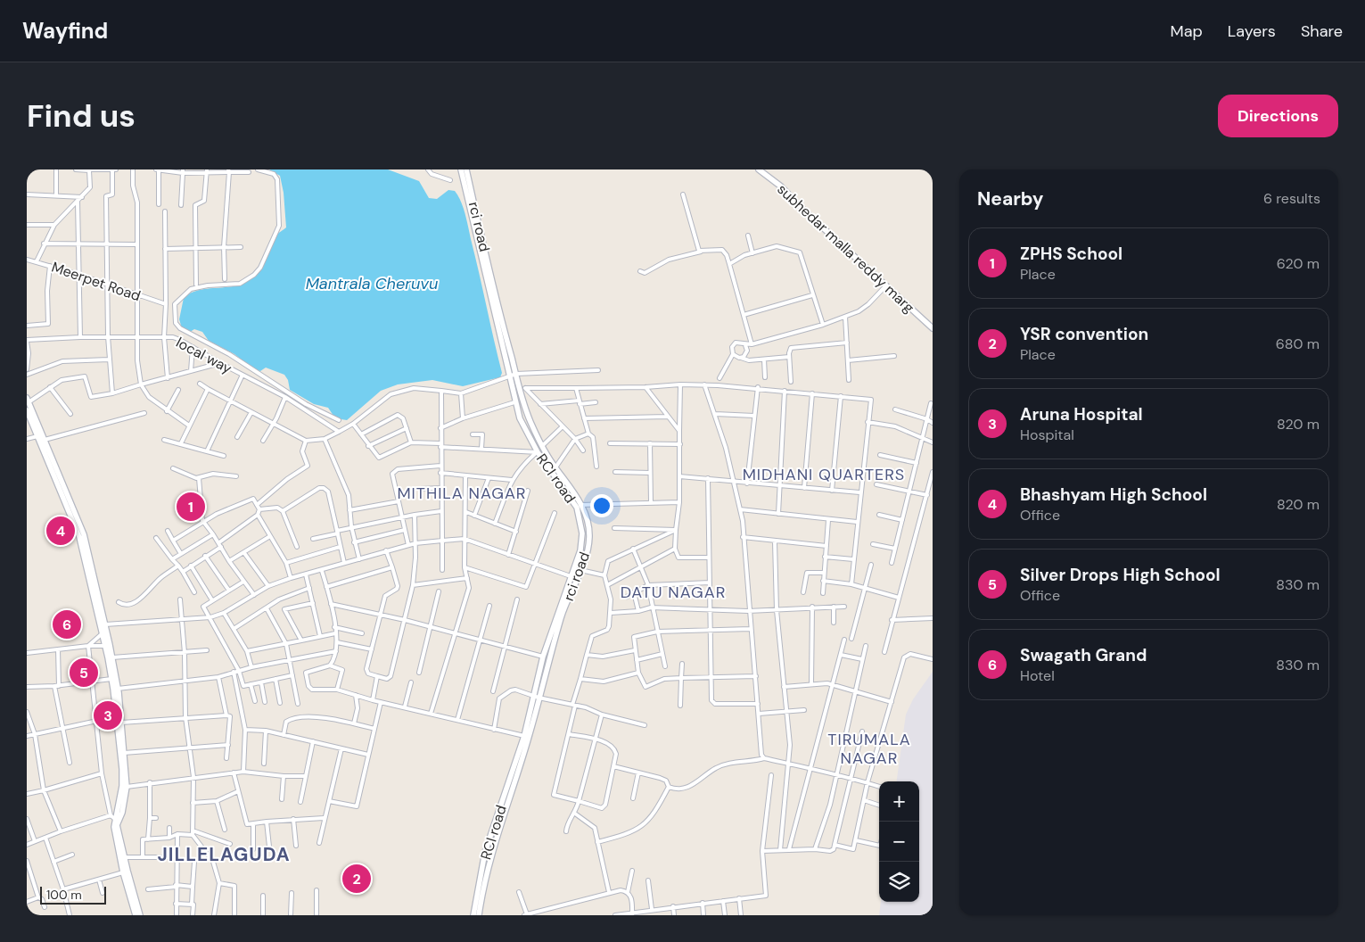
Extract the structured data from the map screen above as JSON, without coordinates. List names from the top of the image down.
{
  "streets": {
    "main road": ["rci road", "subhedar malla reddy marg", "RCI road"],
    "street": ["Meerpet Road", "local way"]
  },
  "crossings": [
    ["rci road", "RCI road"]
  ],
  "districts": [
    "MIDHANI QUARTERS",
    "MITHILA NAGAR",
    "DATU NAGAR",
    "TIRUMALA NAGAR",
    "JILLELAGUDA"
  ],
  "water": ["Mantrala Cheruvu"],
  "scale_bar": "100 m",
  "page": {
    "header": "Wayfind",
    "nav": ["Map", "Layers", "Share"],
    "buttons": "Directions",
    "title": "Find us",
    "heading": ["Nearby", "6 results"],
    "list": [
      {
        "mark": "1",
        "name": "ZPHS School",
        "note": "Place",
        "value": "620 m"
      },
      {
        "mark": "2",
        "name": "YSR convention",
        "note": "Place",
        "value": "680 m"
      },
      {
        "mark": "3",
        "name": "Aruna Hospital",
        "note": "Hospital",
        "value": "820 m"
      },
      {
        "mark": "4",
        "name": "Bhashyam High School",
        "note": "Office",
        "value": "820 m"
      },
      {
        "mark": "5",
        "name": "Silver Drops High School",
        "note": "Office",
        "value": "830 m"
      },
      {
        "mark": "6",
        "name": "Swagath Grand",
        "note": "Hotel",
        "value": "830 m"
      }
    ],
    "pins": [
      "1",
      "4",
      "6",
      "5",
      "3",
      "2"
    ],
    "map_buttons": ["+", "−"],
    "scale": "100 m"
  }
}
